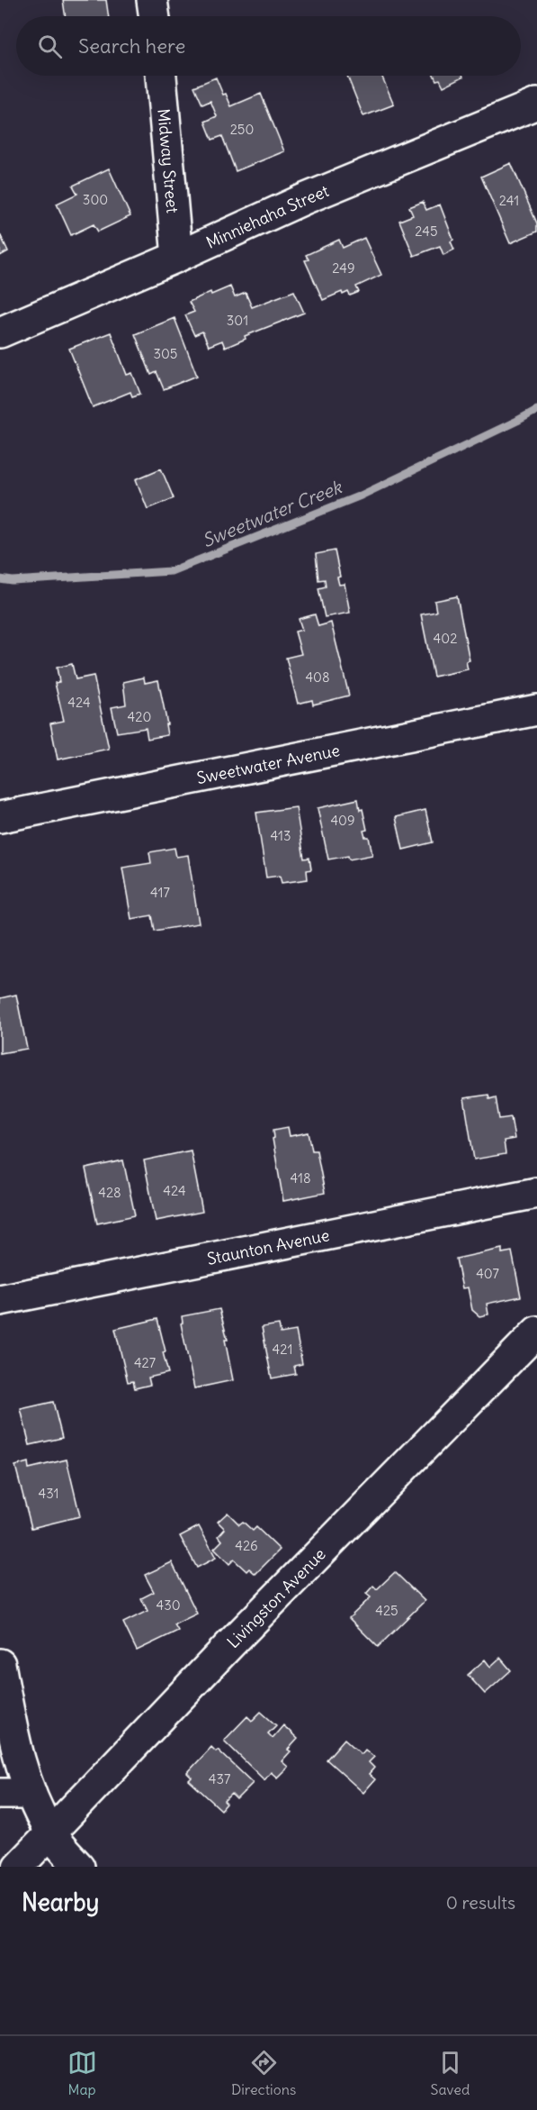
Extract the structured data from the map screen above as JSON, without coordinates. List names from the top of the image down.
{
  "streets": {
    "street": [
      "Midway Street",
      "Minniehaha Street",
      "Sweetwater Avenue",
      "Staunton Avenue",
      "Livingston Avenue"
    ]
  },
  "crossings": [
    ["Midway Street", "Minniehaha Street"]
  ],
  "water": ["Sweetwater Creek"],
  "house_numbers": [
    "250",
    "300",
    "241",
    "245",
    "249",
    "301",
    "305",
    "402",
    "408",
    "424",
    "420",
    "409",
    "413",
    "417",
    "418",
    "424",
    "428",
    "407",
    "421",
    "427",
    "431",
    "426",
    "430",
    "425",
    "437"
  ],
  "page": {
    "search": "Search here",
    "heading": ["Nearby", "0 results"],
    "nav": ["Map", "Directions", "Saved"]
  }
}
